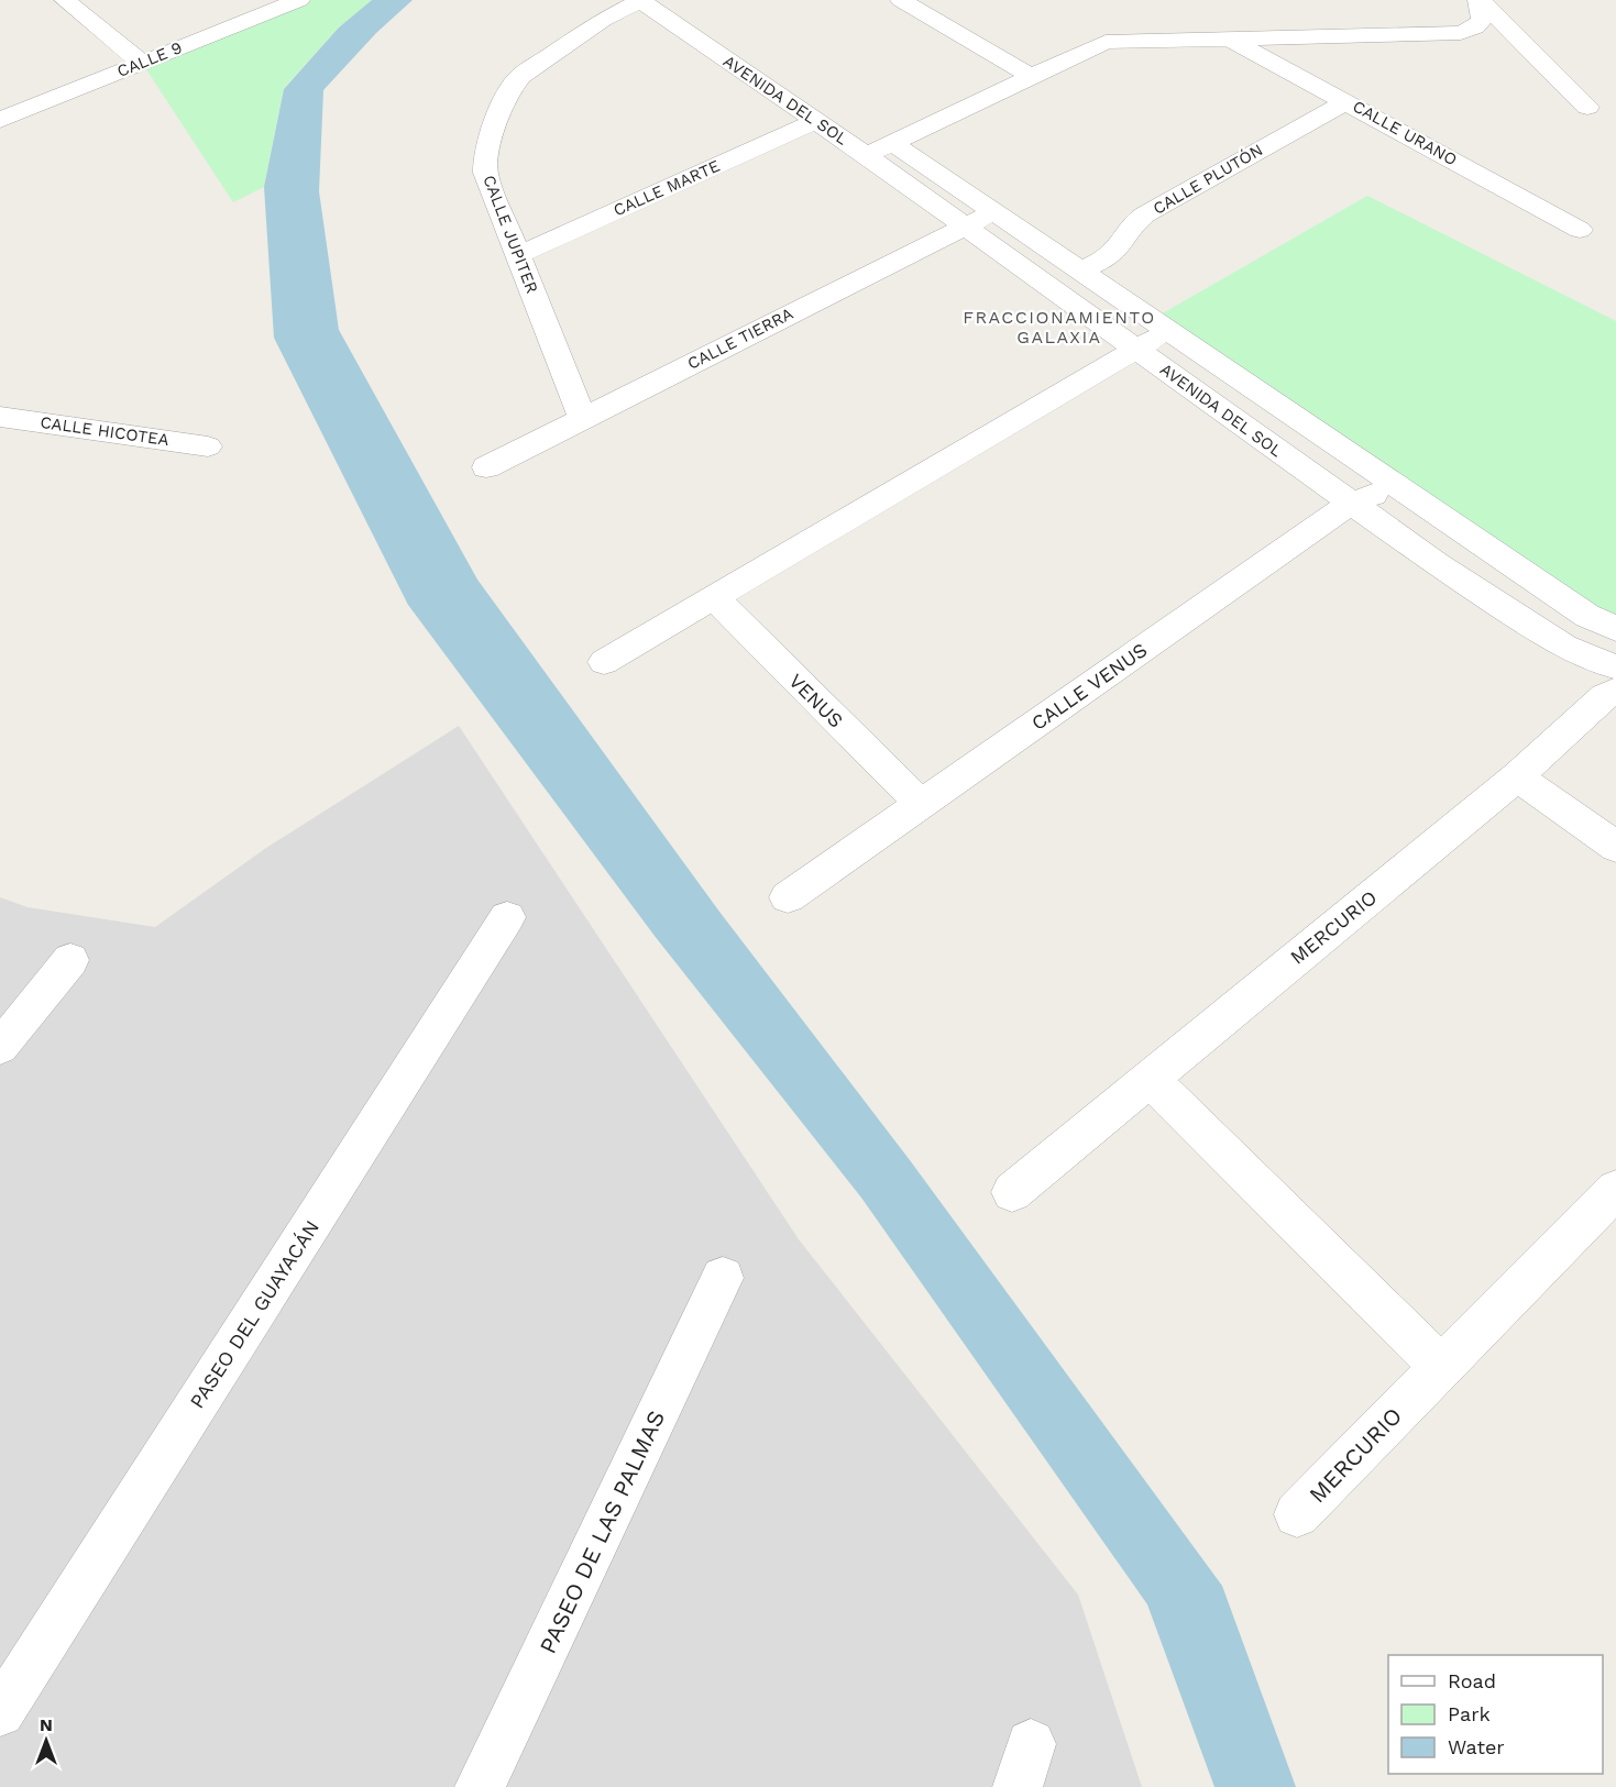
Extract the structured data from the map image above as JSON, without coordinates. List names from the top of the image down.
{
  "streets": {
    "street": [
      "CALLE 9",
      "AVENIDA DEL SOL",
      "CALLE URANO",
      "CALLE PLUTÓN",
      "CALLE MARTE",
      "CALLE JUPITER",
      "CALLE TIERRA",
      "CALLE HICOTEA",
      "CALLE VENUS",
      "VENUS",
      "MERCURIO",
      "PASEO DEL GUAYACÁN",
      "PASEO DE LAS PALMAS"
    ]
  },
  "crossings": [
    ["AVENIDA DEL SOL", "CALLE URANO"],
    ["AVENIDA DEL SOL", "CALLE PLUTÓN"],
    ["AVENIDA DEL SOL", "CALLE MARTE"],
    ["AVENIDA DEL SOL", "CALLE JUPITER"],
    ["AVENIDA DEL SOL", "CALLE TIERRA"],
    ["AVENIDA DEL SOL", "CALLE VENUS"],
    ["AVENIDA DEL SOL", "MERCURIO"],
    ["CALLE URANO", "CALLE PLUTÓN"],
    ["CALLE MARTE", "CALLE JUPITER"],
    ["CALLE JUPITER", "CALLE TIERRA"],
    ["CALLE VENUS", "VENUS"]
  ],
  "districts": ["FRACCIONAMIENTO GALAXIA"],
  "legend": ["Road", "Park", "Water"],
  "north": "top"
}
